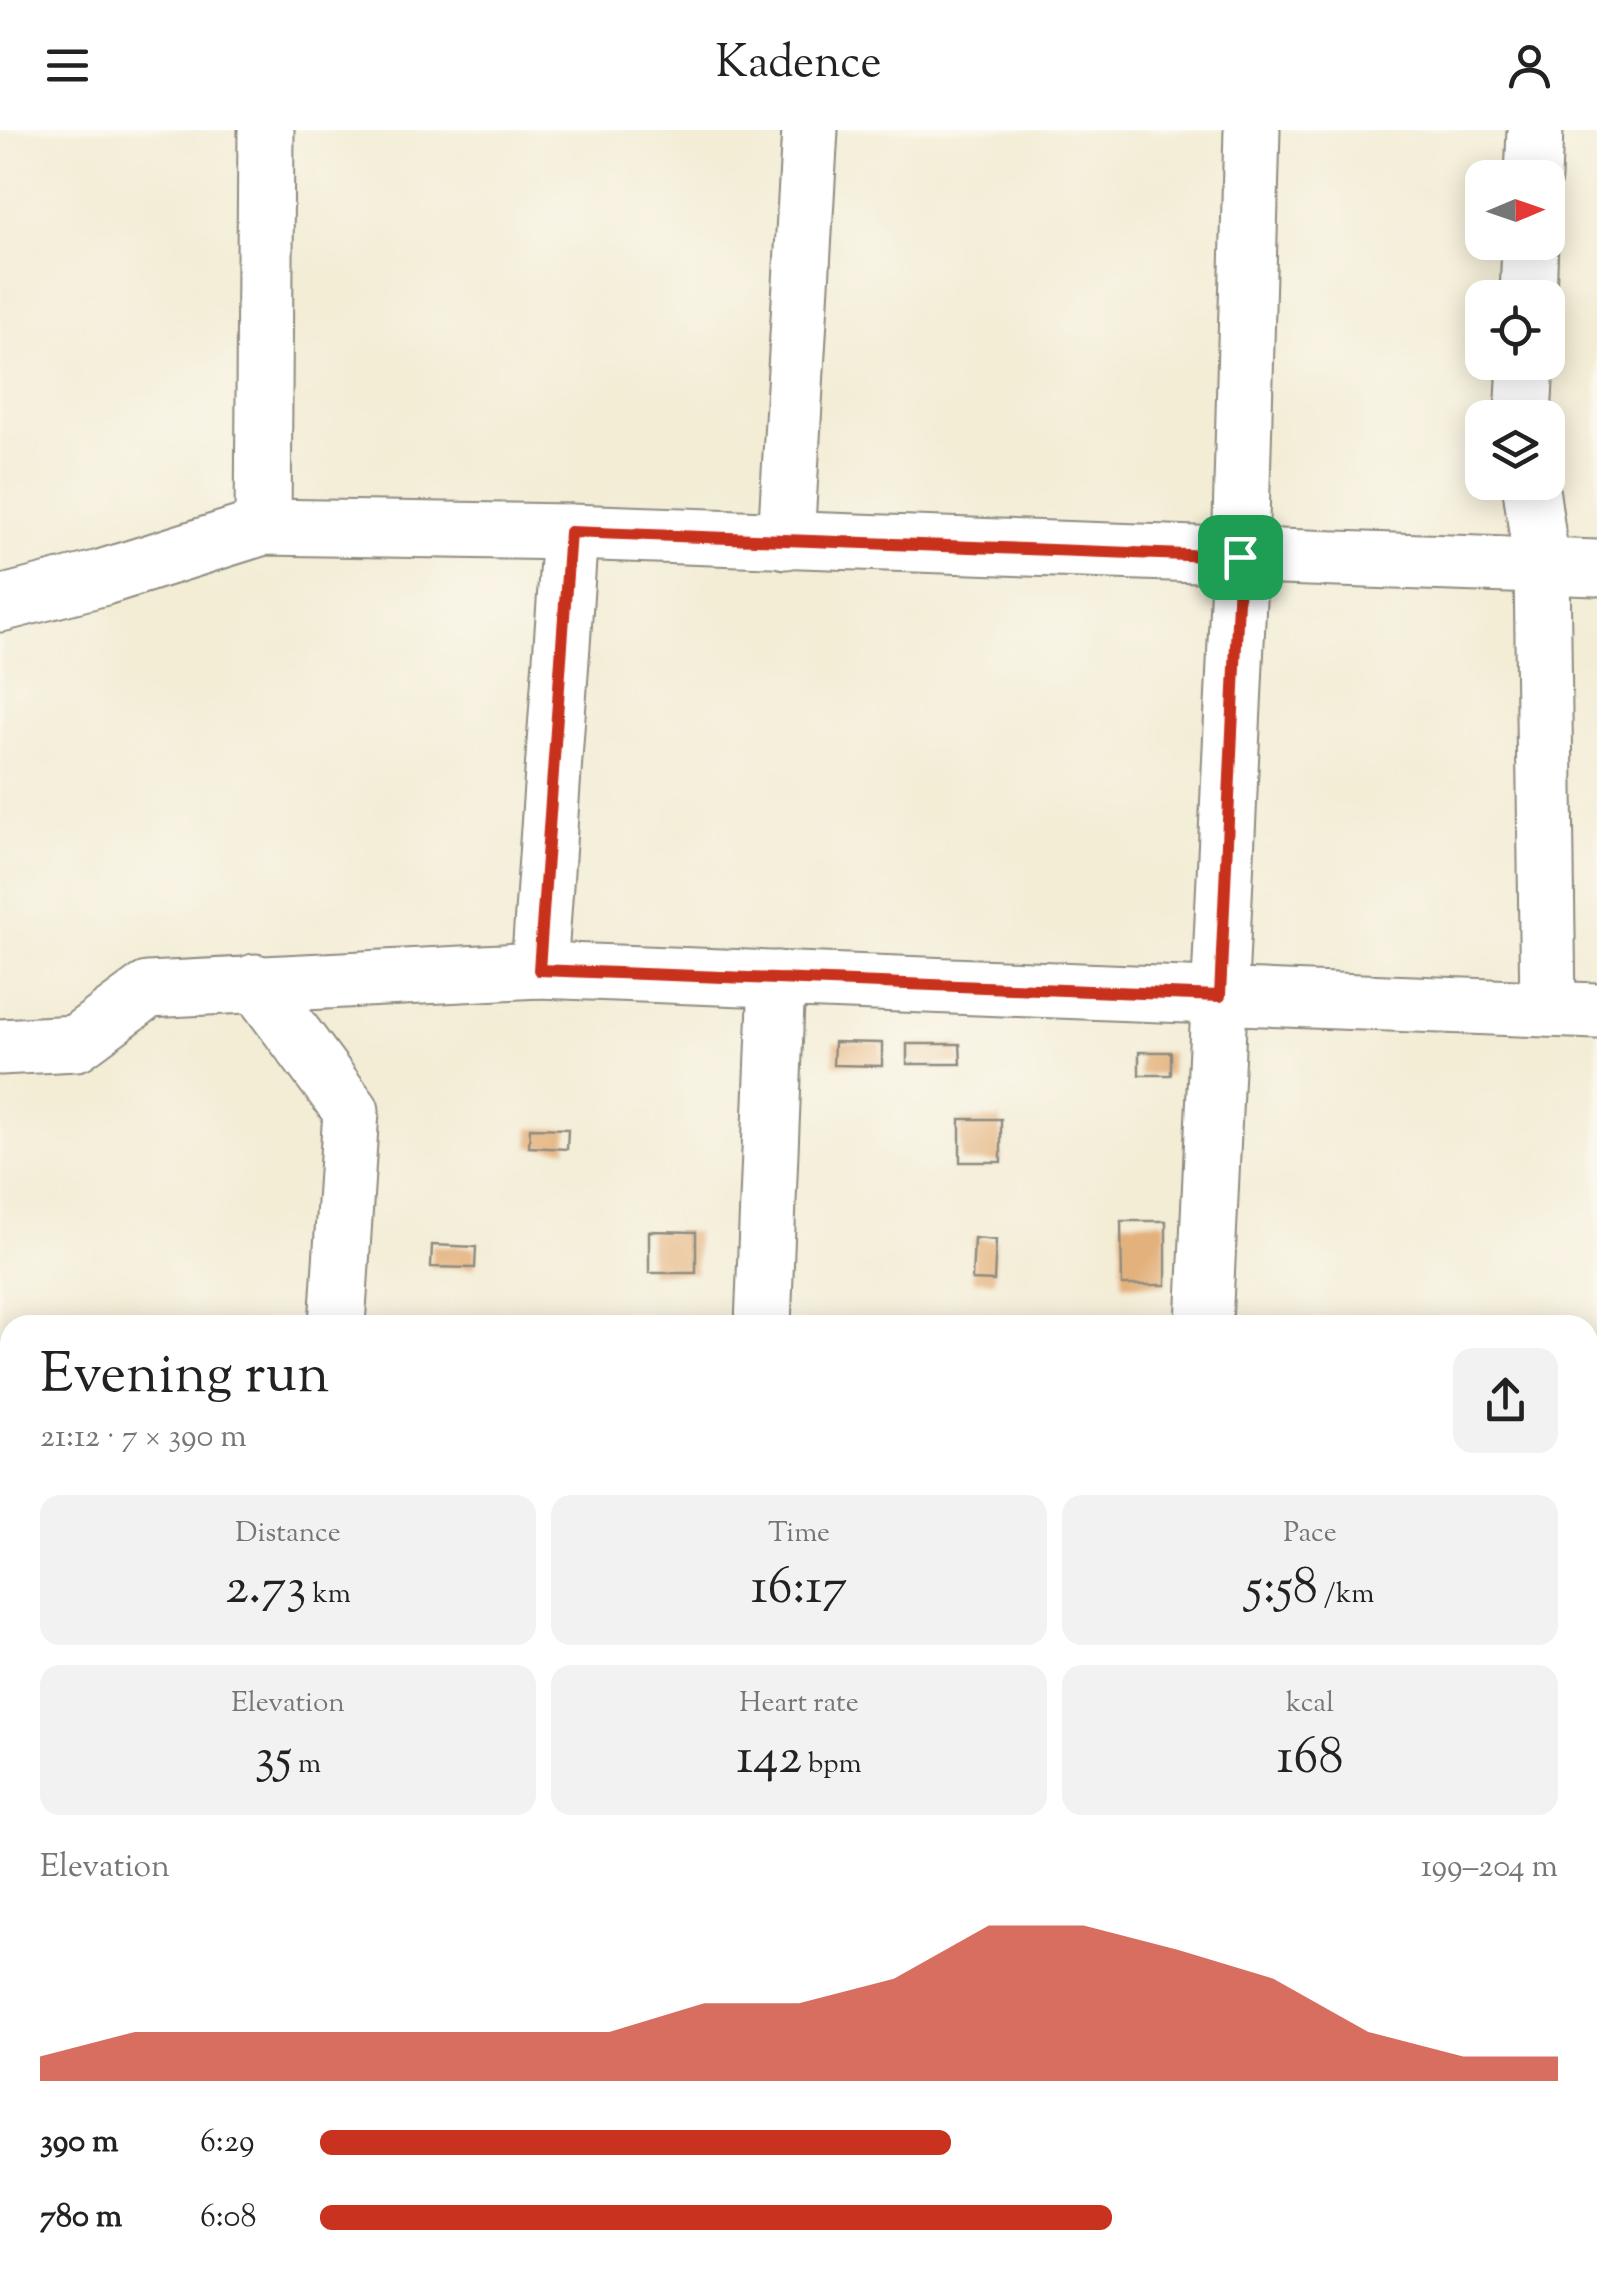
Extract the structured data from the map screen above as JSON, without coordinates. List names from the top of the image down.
{
  "north": "right",
  "page": {
    "header": "Kadence",
    "heading": ["Evening run", "21:12 · 7 × 390 m"],
    "stats": [
      ["Distance", "2.73 km"],
      ["Time", "16:17"],
      ["Pace", "5:58 /km"],
      ["Elevation", "35 m"],
      ["Heart rate", "142 bpm"],
      ["kcal", "168"]
    ],
    "chart": ["Elevation", "199–204 m"],
    "list": [
      {
        "name": "390 m",
        "note": "6:29"
      },
      {
        "name": "780 m",
        "note": "6:08"
      }
    ]
  }
}
